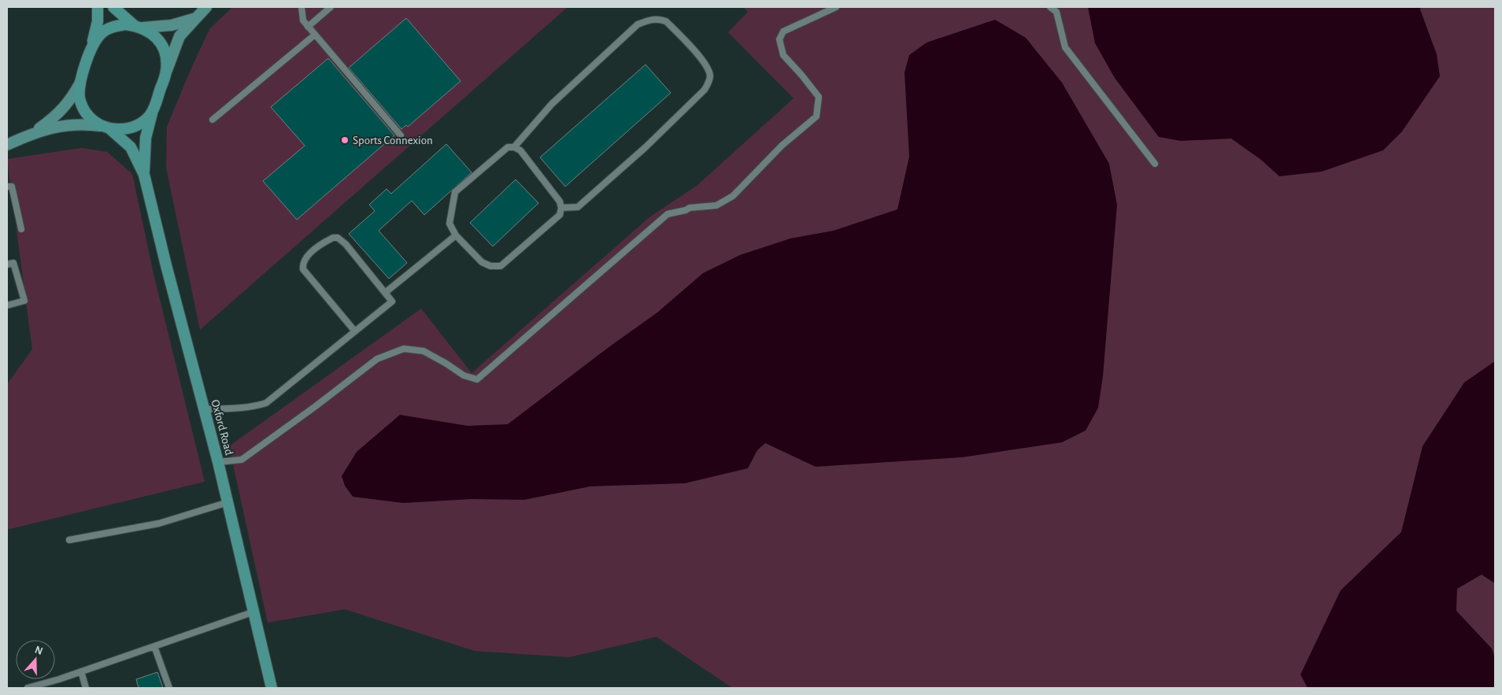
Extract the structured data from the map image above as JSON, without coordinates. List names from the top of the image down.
{
  "streets": {
    "highway": ["Oxford Road"]
  },
  "places": ["Sports Connexion"],
  "north": "top"
}
